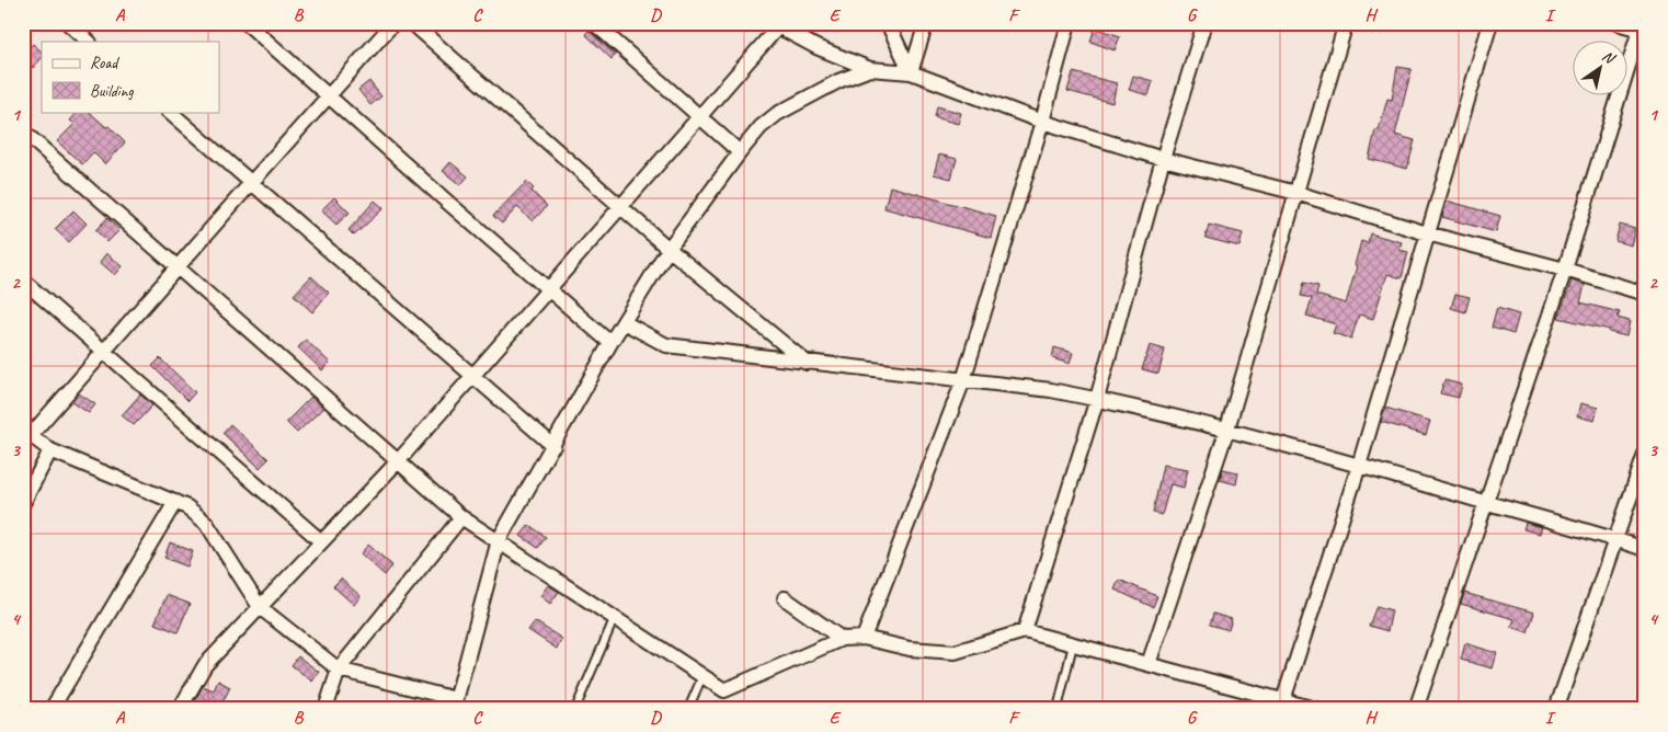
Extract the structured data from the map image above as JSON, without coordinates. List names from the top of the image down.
{
  "legend": ["Road", "Building"],
  "north": "top right",
  "grid": {
    "columns": [
      "A",
      "B",
      "C",
      "D",
      "E",
      "F",
      "G",
      "H",
      "I"
    ],
    "rows": [
      "1",
      "2",
      "3",
      "4"
    ]
  }
}
